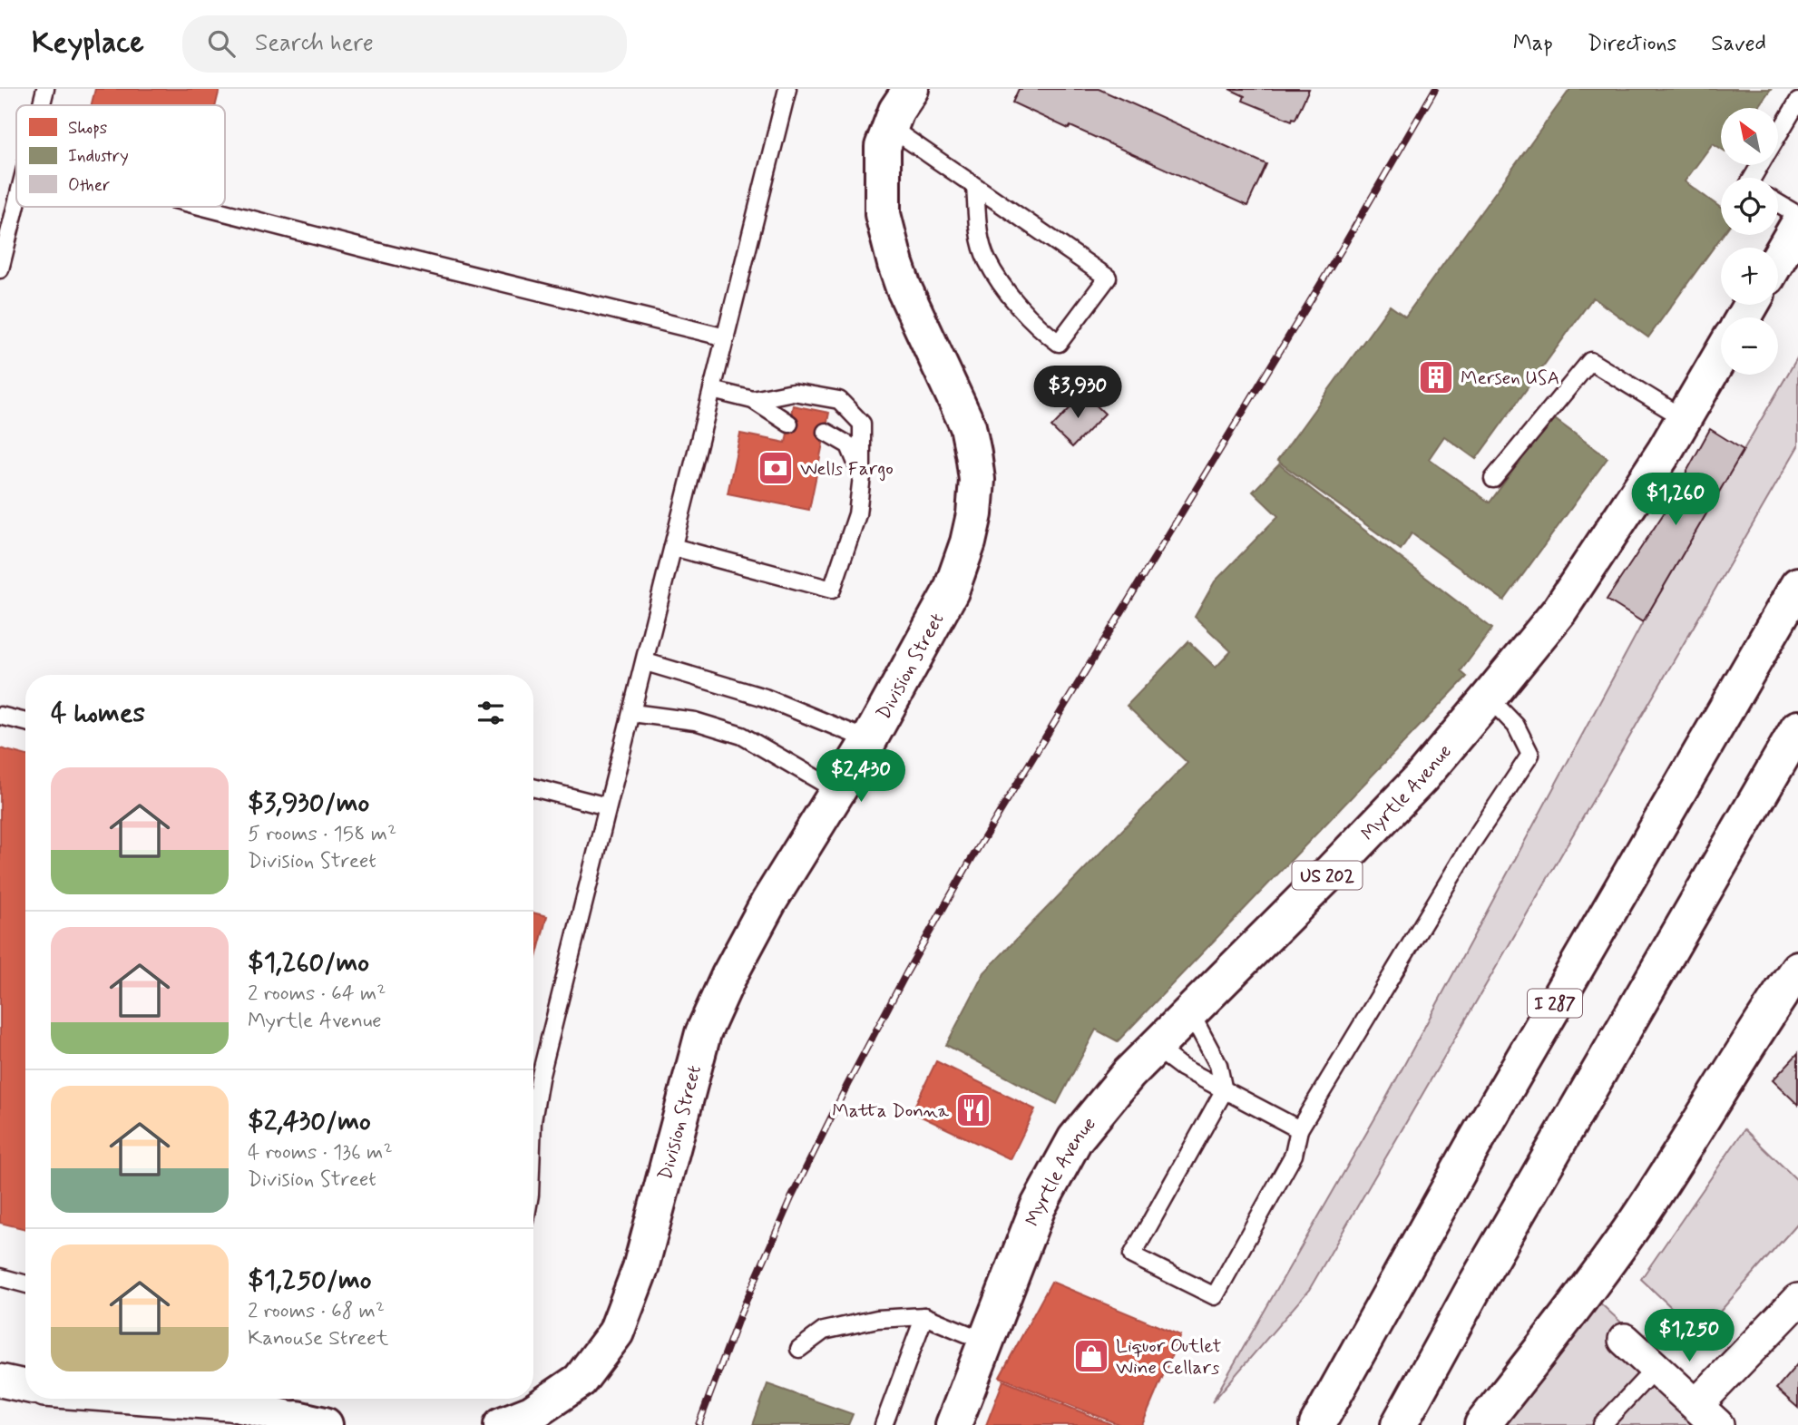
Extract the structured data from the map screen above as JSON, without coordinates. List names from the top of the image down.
{
  "streets": {
    "main road": [
      "Division Street",
      "Myrtle Avenue",
      "US 202",
      "I 287"
    ]
  },
  "places": {
    "building": ["Mersen USA"],
    "bank": ["Wells Fargo"],
    "restaurant": ["Matta Donna"],
    "shop": ["Liquor Outlet Wine Cellars"]
  },
  "legend": ["Shops", "Industry", "Other"],
  "north": "top left",
  "page": {
    "header": "Keyplace",
    "search": "Search here",
    "nav": ["Map", "Directions", "Saved"],
    "map_buttons": ["+", "−"],
    "price": [
      "$3,930",
      "$1,260",
      "$2,430",
      "$1,250"
    ],
    "heading": "4 homes",
    "list": [
      {
        "name": "$3,930/mo",
        "note": "5 rooms · 158 m² · Division Street"
      },
      {
        "name": "$1,260/mo",
        "note": "2 rooms · 64 m² · Myrtle Avenue"
      },
      {
        "name": "$2,430/mo",
        "note": "4 rooms · 136 m² · Division Street"
      },
      {
        "name": "$1,250/mo",
        "note": "2 rooms · 68 m² · Kanouse Street"
      }
    ]
  }
}
